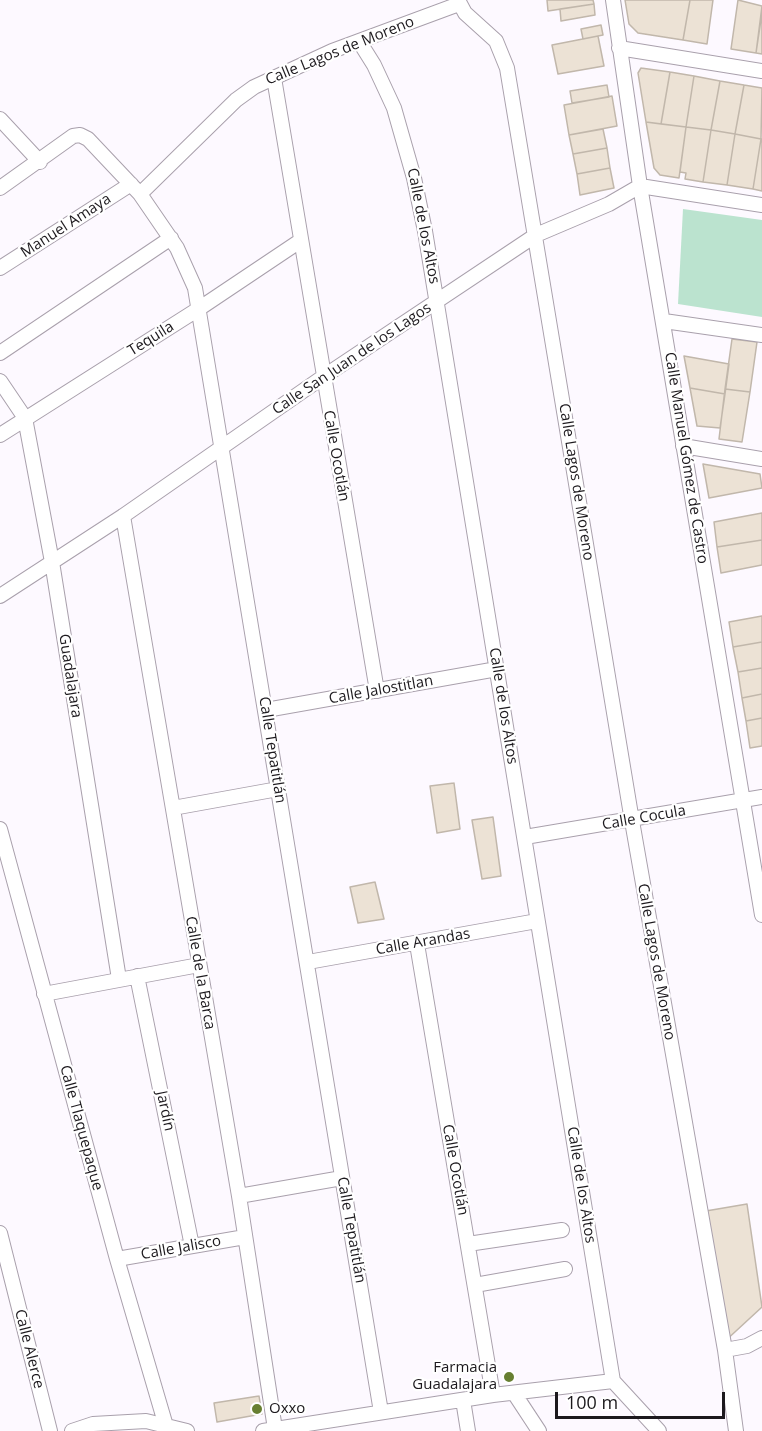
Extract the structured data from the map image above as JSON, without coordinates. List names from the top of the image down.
{
  "streets": {
    "street": [
      "Calle Lagos de Moreno",
      "Manuel Amaya",
      "Calle de los Altos",
      "Tequila",
      "Calle San Juan de los Lagos",
      "Calle Ocotlán",
      "Calle Manuel Gómez de Castro",
      "Guadalajara",
      "Calle Jalostitlan",
      "Calle Tepatitlán",
      "Calle Cocula",
      "Calle Arandas",
      "Calle de la Barca",
      "Jardín",
      "Calle Tlaquepaque",
      "Calle Jalisco",
      "Calle Alerce"
    ]
  },
  "crossings": [
    ["Calle Lagos de Moreno", "Manuel Amaya"],
    ["Calle Lagos de Moreno", "Calle de los Altos"],
    ["Calle Lagos de Moreno", "Calle San Juan de los Lagos"],
    ["Calle Lagos de Moreno", "Calle Ocotlán"],
    ["Calle Lagos de Moreno", "Calle Tepatitlán"],
    ["Calle Lagos de Moreno", "Calle Cocula"],
    ["Manuel Amaya", "Calle Tepatitlán"],
    ["Calle de los Altos", "Calle San Juan de los Lagos"],
    ["Calle de los Altos", "Calle Jalostitlan"],
    ["Calle de los Altos", "Calle Cocula"],
    ["Calle de los Altos", "Calle Arandas"],
    ["Tequila", "Calle Ocotlán"],
    ["Tequila", "Guadalajara"],
    ["Tequila", "Calle Tepatitlán"],
    ["Calle San Juan de los Lagos", "Calle Ocotlán"],
    ["Calle San Juan de los Lagos", "Calle Manuel Gómez de Castro"],
    ["Calle San Juan de los Lagos", "Guadalajara"],
    ["Calle San Juan de los Lagos", "Calle Tepatitlán"],
    ["Calle San Juan de los Lagos", "Calle de la Barca"],
    ["Calle Ocotlán", "Calle Jalostitlan"],
    ["Calle Ocotlán", "Calle Arandas"],
    ["Calle Manuel Gómez de Castro", "Calle Cocula"],
    ["Calle Jalostitlan", "Calle Tepatitlán"],
    ["Calle Tepatitlán", "Calle Arandas"],
    ["Calle de la Barca", "Calle Jalisco"],
    ["Jardín", "Calle Jalisco"],
    ["Calle Tlaquepaque", "Calle Jalisco"]
  ],
  "places": ["Farmacia Guadalajara", "Oxxo"],
  "scale_bar": "100 m"
}
